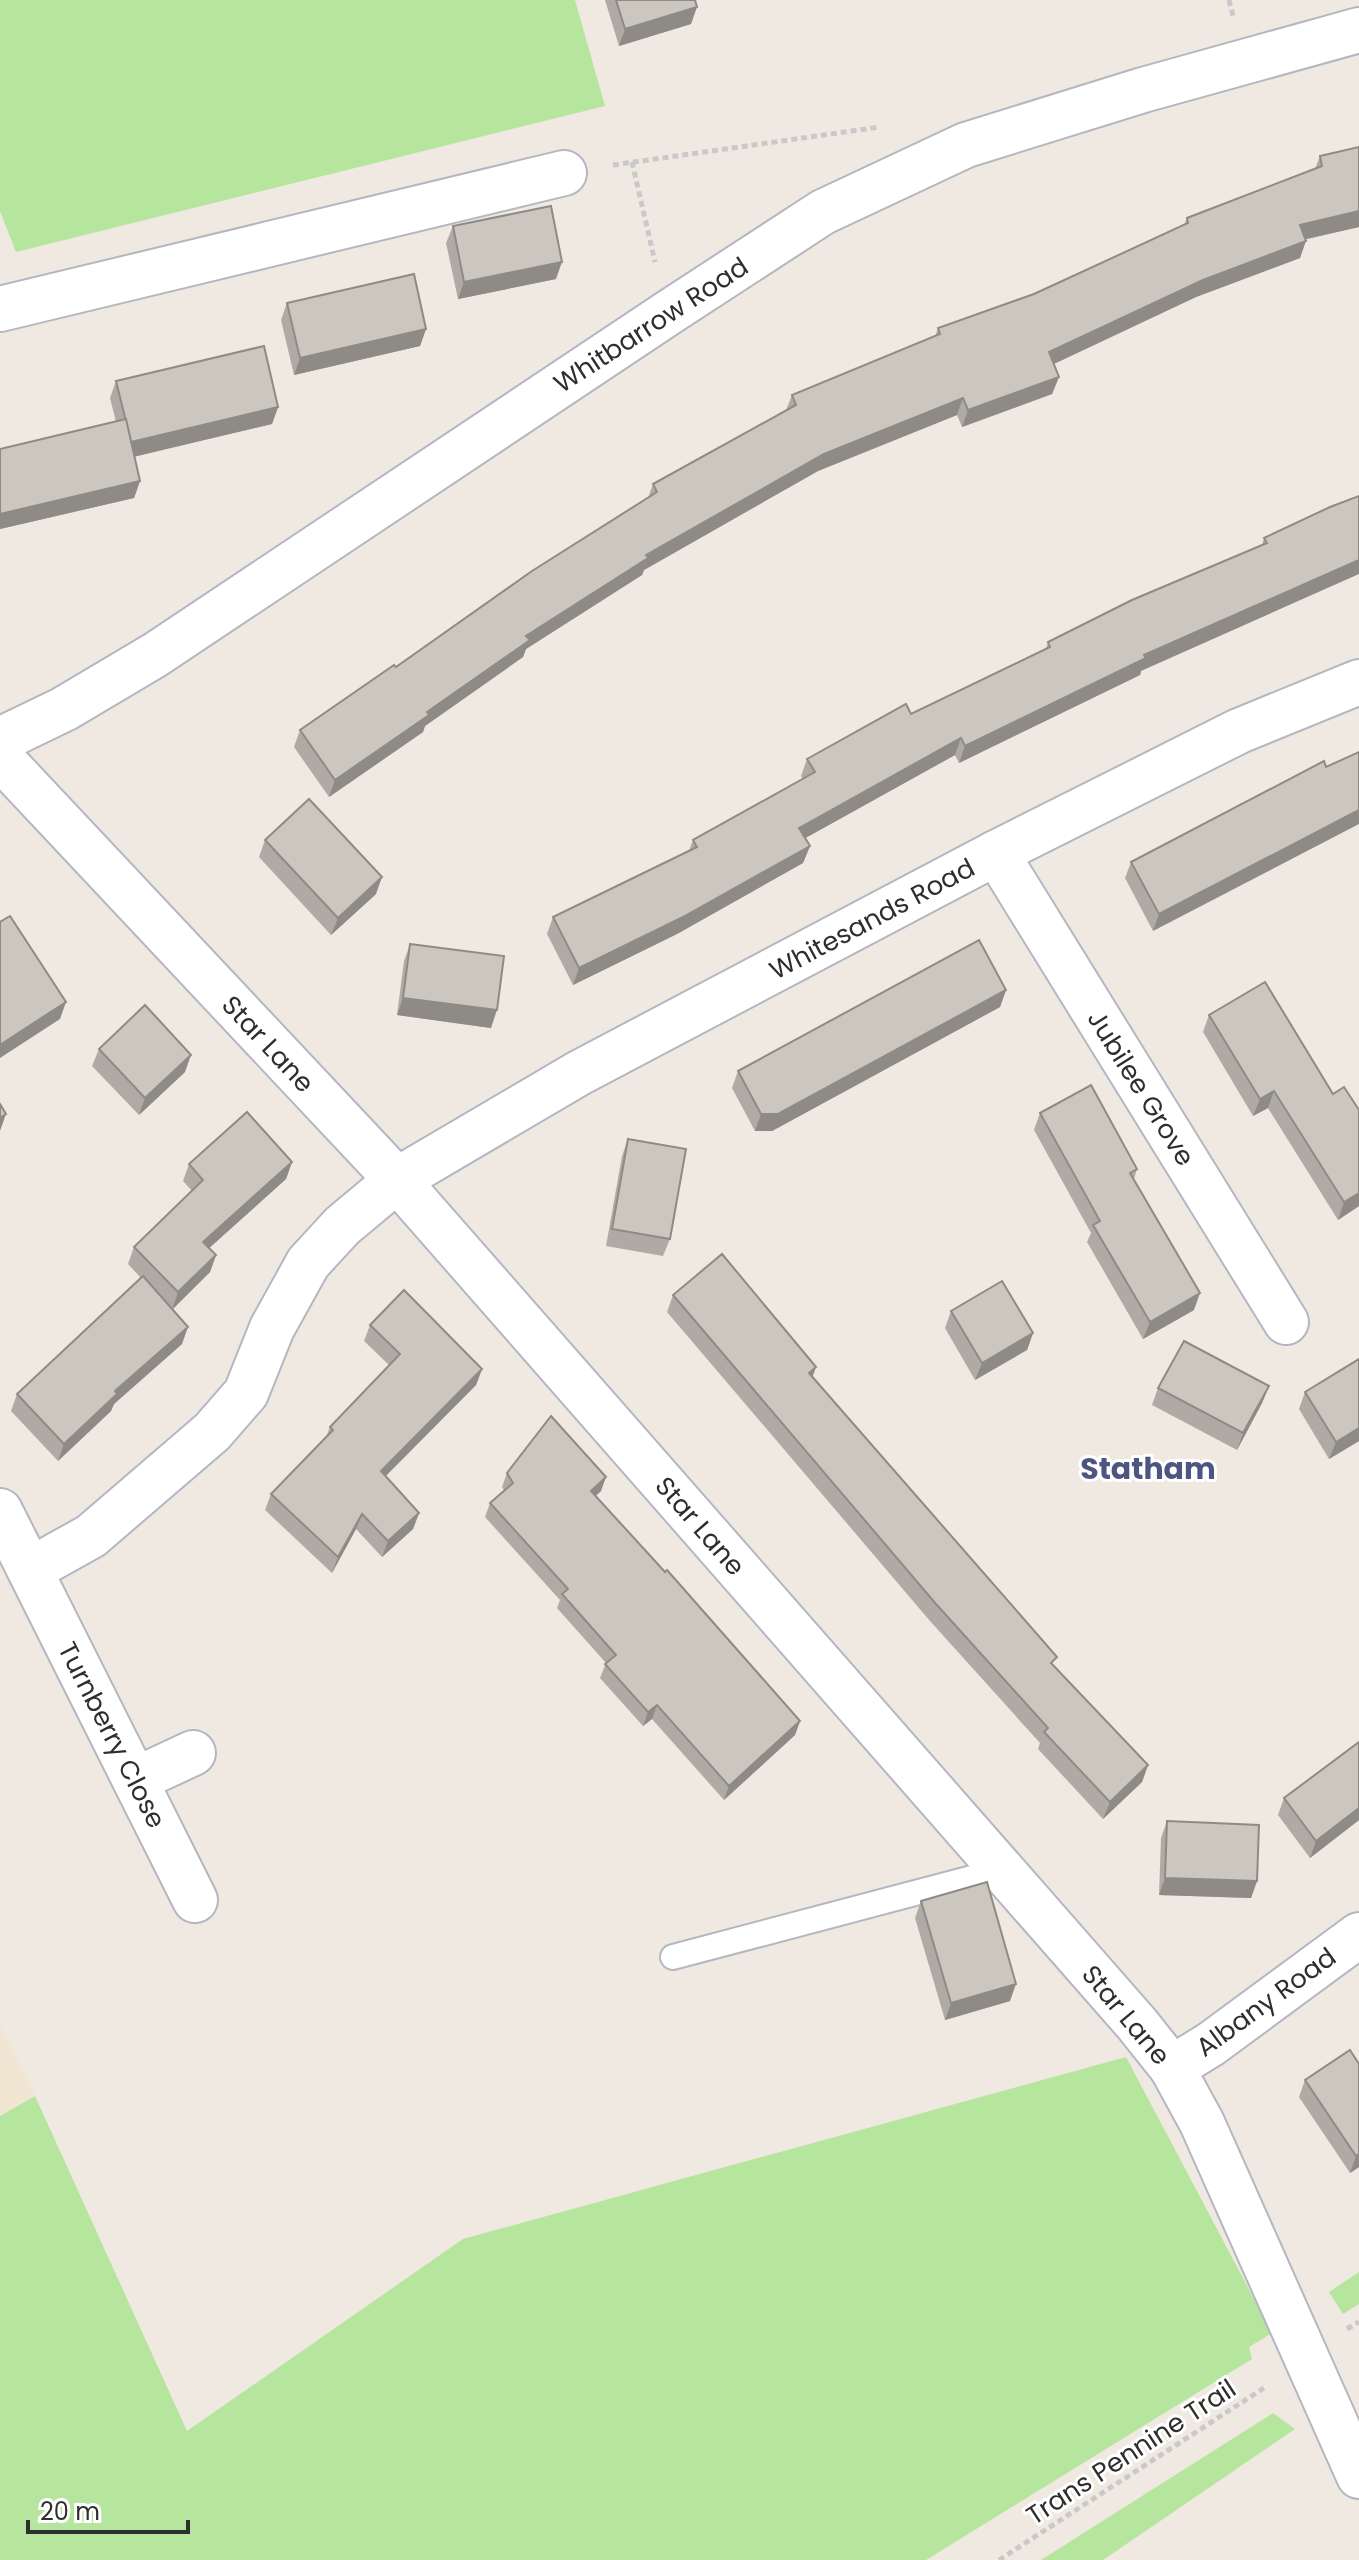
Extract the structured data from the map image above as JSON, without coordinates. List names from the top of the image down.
{
  "streets": {
    "street": [
      "Whitbarrow Road",
      "Whitesands Road",
      "Star Lane",
      "Jubilee Grove",
      "Turnberry Close",
      "Albany Road"
    ],
    "path": ["Trans Pennine Trail"]
  },
  "crossings": [
    ["Whitesands Road", "Star Lane"],
    ["Whitesands Road", "Jubilee Grove"],
    ["Star Lane", "Albany Road"],
    ["Star Lane", "Trans Pennine Trail"]
  ],
  "districts": ["Statham"],
  "scale_bar": "20 m"
}
